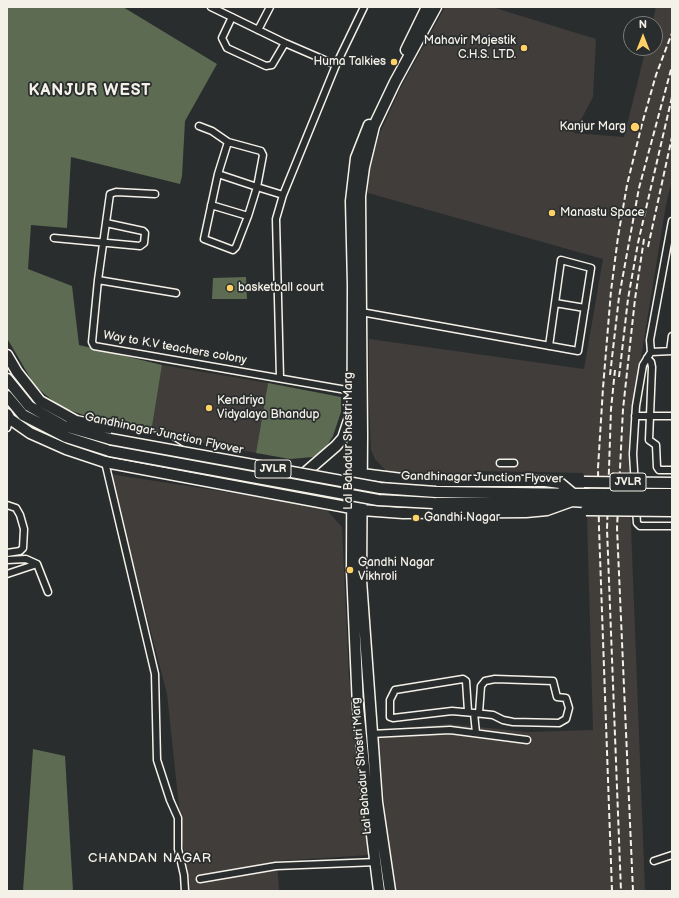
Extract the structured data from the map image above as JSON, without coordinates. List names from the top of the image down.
{
  "streets": {
    "main road": ["Gandhinagar Junction Flyover", "Lal Bahadur Shastri Marg", "JVLR"],
    "street": ["Way to K.V teachers colony"]
  },
  "crossings": [
    ["Way to K.V teachers colony", "Lal Bahadur Shastri Marg"],
    ["Gandhinagar Junction Flyover", "JVLR"]
  ],
  "districts": ["KANJUR WEST", "CHANDAN NAGAR"],
  "places": [
    "Mahavir Majestik C.H.S. LTD.",
    "Huma Talkies",
    "Kanjur Marg",
    "Manastu Space",
    "basketball court",
    "Kendriya Vidyalaya Bhandup",
    "Gandhi Nagar",
    "Gandhi Nagar Vikhroli"
  ],
  "north": "top"
}
